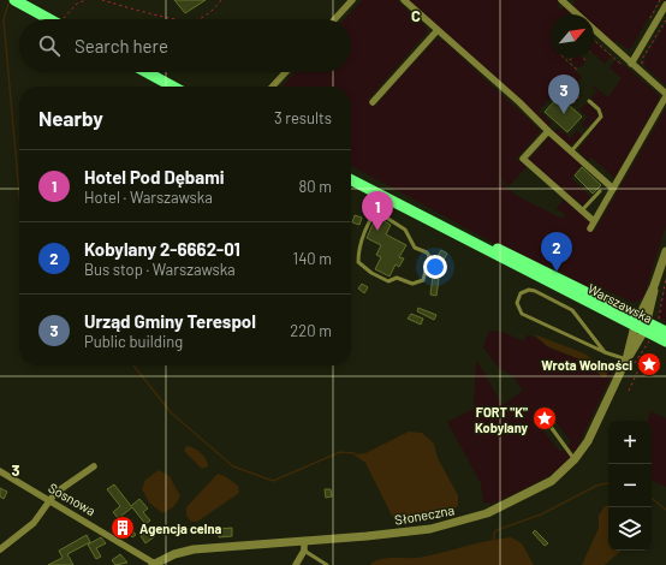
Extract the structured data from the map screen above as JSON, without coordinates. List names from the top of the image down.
{
  "streets": {
    "highway": ["Warszawska"],
    "street": ["Sosnowa", "Słoneczna"]
  },
  "crossings": [
    ["Warszawska", "Słoneczna"],
    ["Sosnowa", "Słoneczna"]
  ],
  "places": {
    "place": ["Wrota Wolności", "FORT \"K\" Kobylany"],
    "building": ["Agencja celna"]
  },
  "north": "top right",
  "page": {
    "search": "Search here",
    "pins": ["3", "1", "2"],
    "heading": ["Nearby", "3 results"],
    "list": [
      {
        "mark": "1",
        "name": "Hotel Pod Dębami",
        "note": "Hotel · Warszawska",
        "value": "80 m"
      },
      {
        "mark": "2",
        "name": "Kobylany 2-6662-01",
        "note": "Bus stop · Warszawska",
        "value": "140 m"
      },
      {
        "mark": "3",
        "name": "Urząd Gminy Terespol",
        "note": "Public building",
        "value": "220 m"
      }
    ],
    "map_buttons": ["+", "−"]
  },
  "grid": {
    "columns": ["C"],
    "rows": ["3"]
  }
}
